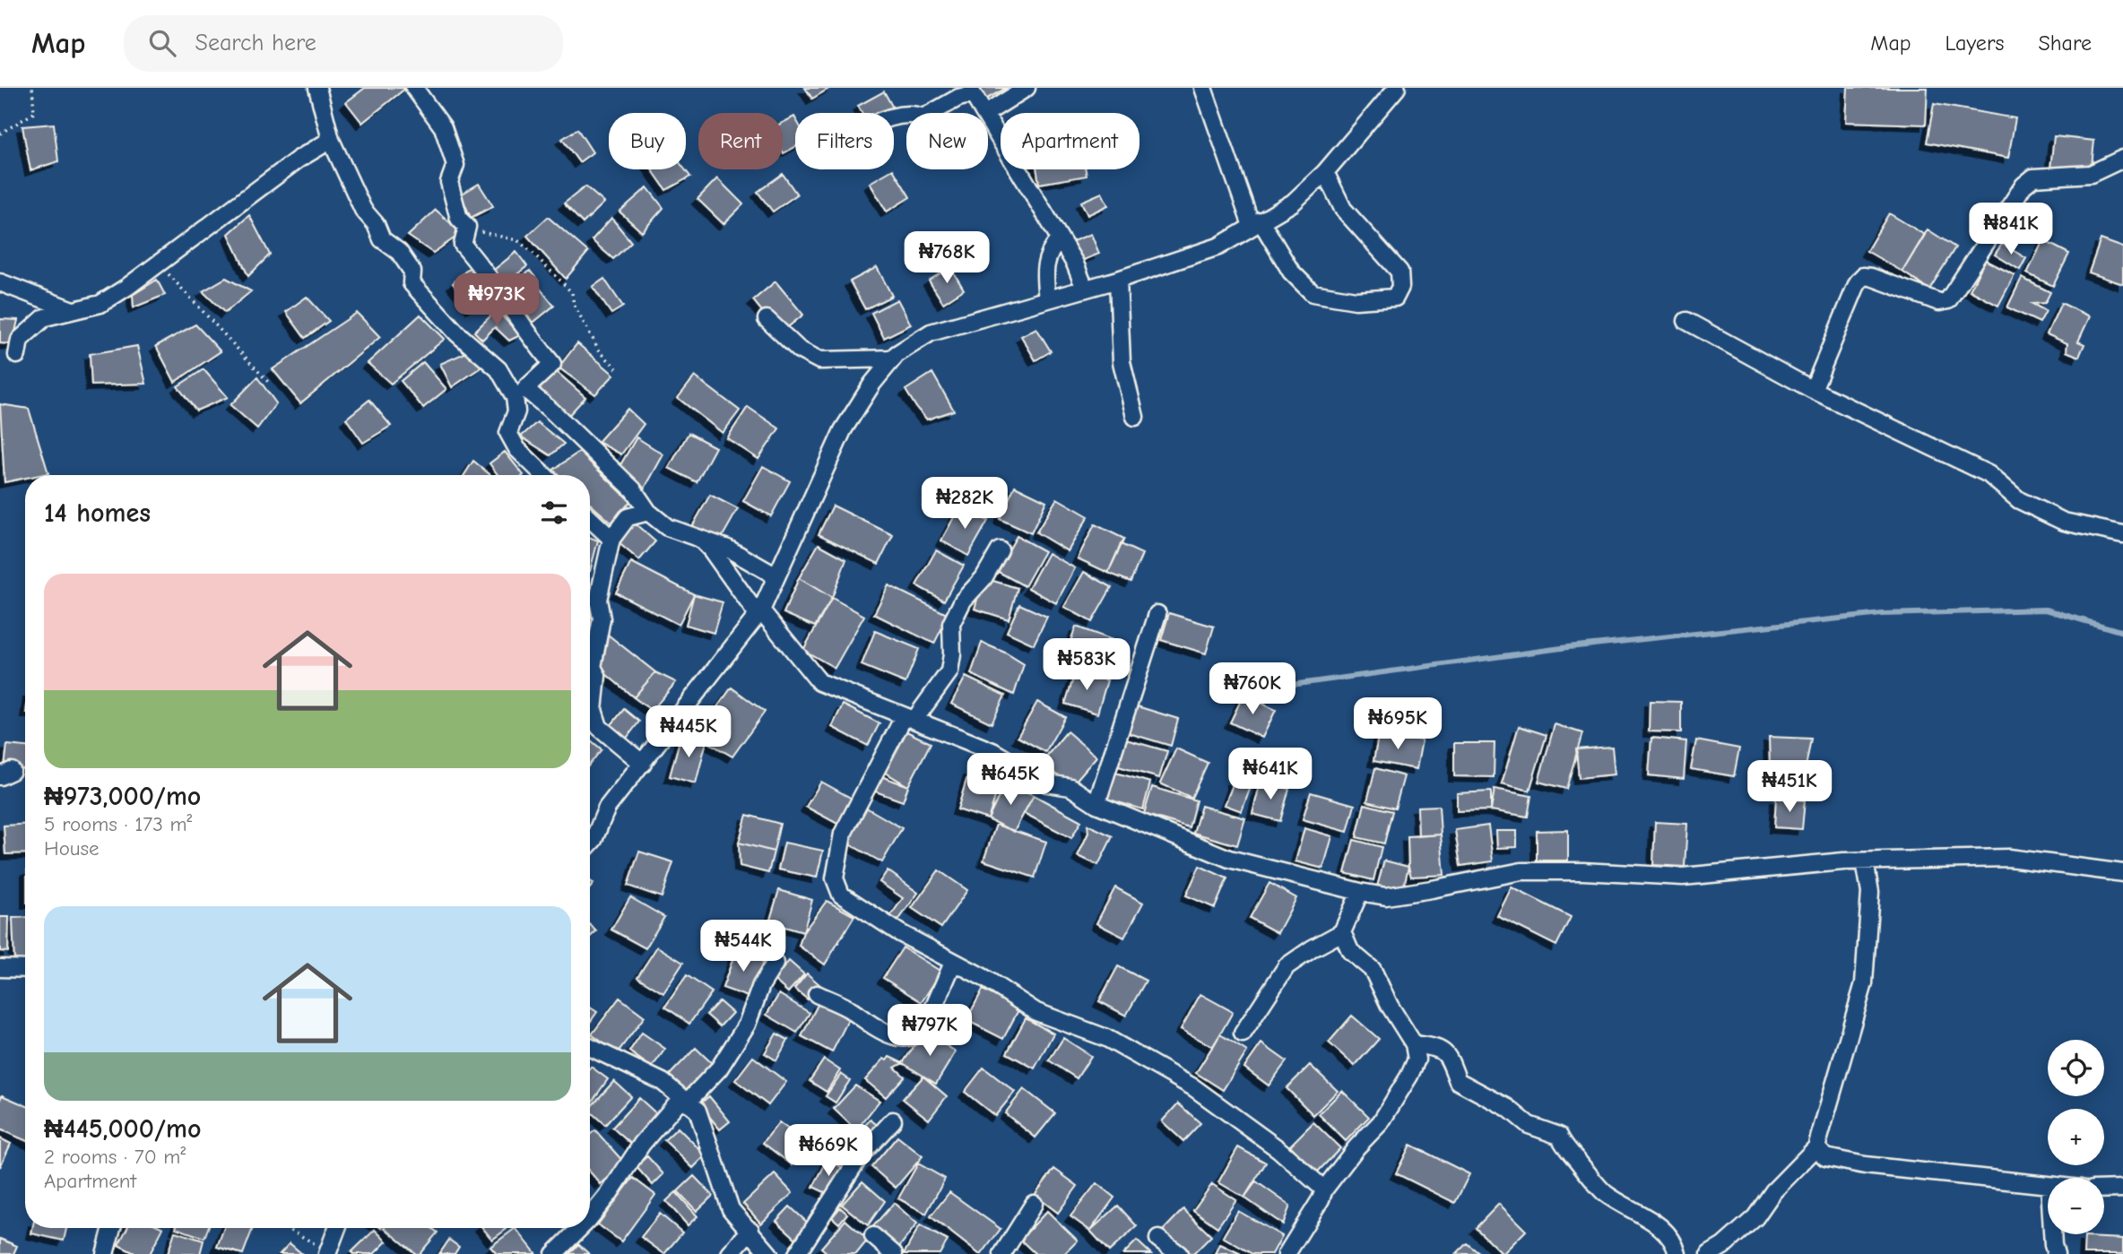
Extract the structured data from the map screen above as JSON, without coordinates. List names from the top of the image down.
{
  "page": {
    "header": "Map",
    "search": "Search here",
    "nav": ["Map", "Layers", "Share"],
    "chip": [
      "Buy",
      "Rent",
      "Filters",
      "New",
      "Apartment"
    ],
    "price": [
      "₦841K",
      "₦768K",
      "₦973K",
      "₦282K",
      "₦583K",
      "₦760K",
      "₦695K",
      "₦445K",
      "₦641K",
      "₦645K",
      "₦451K",
      "₦544K",
      "₦797K",
      "₦669K"
    ],
    "heading": "14 homes",
    "list": [
      {
        "name": "₦973,000/mo",
        "note": "5 rooms · 173 m² · House"
      },
      {
        "name": "₦445,000/mo",
        "note": "2 rooms · 70 m² · Apartment"
      }
    ],
    "map_buttons": ["+", "−"]
  }
}
